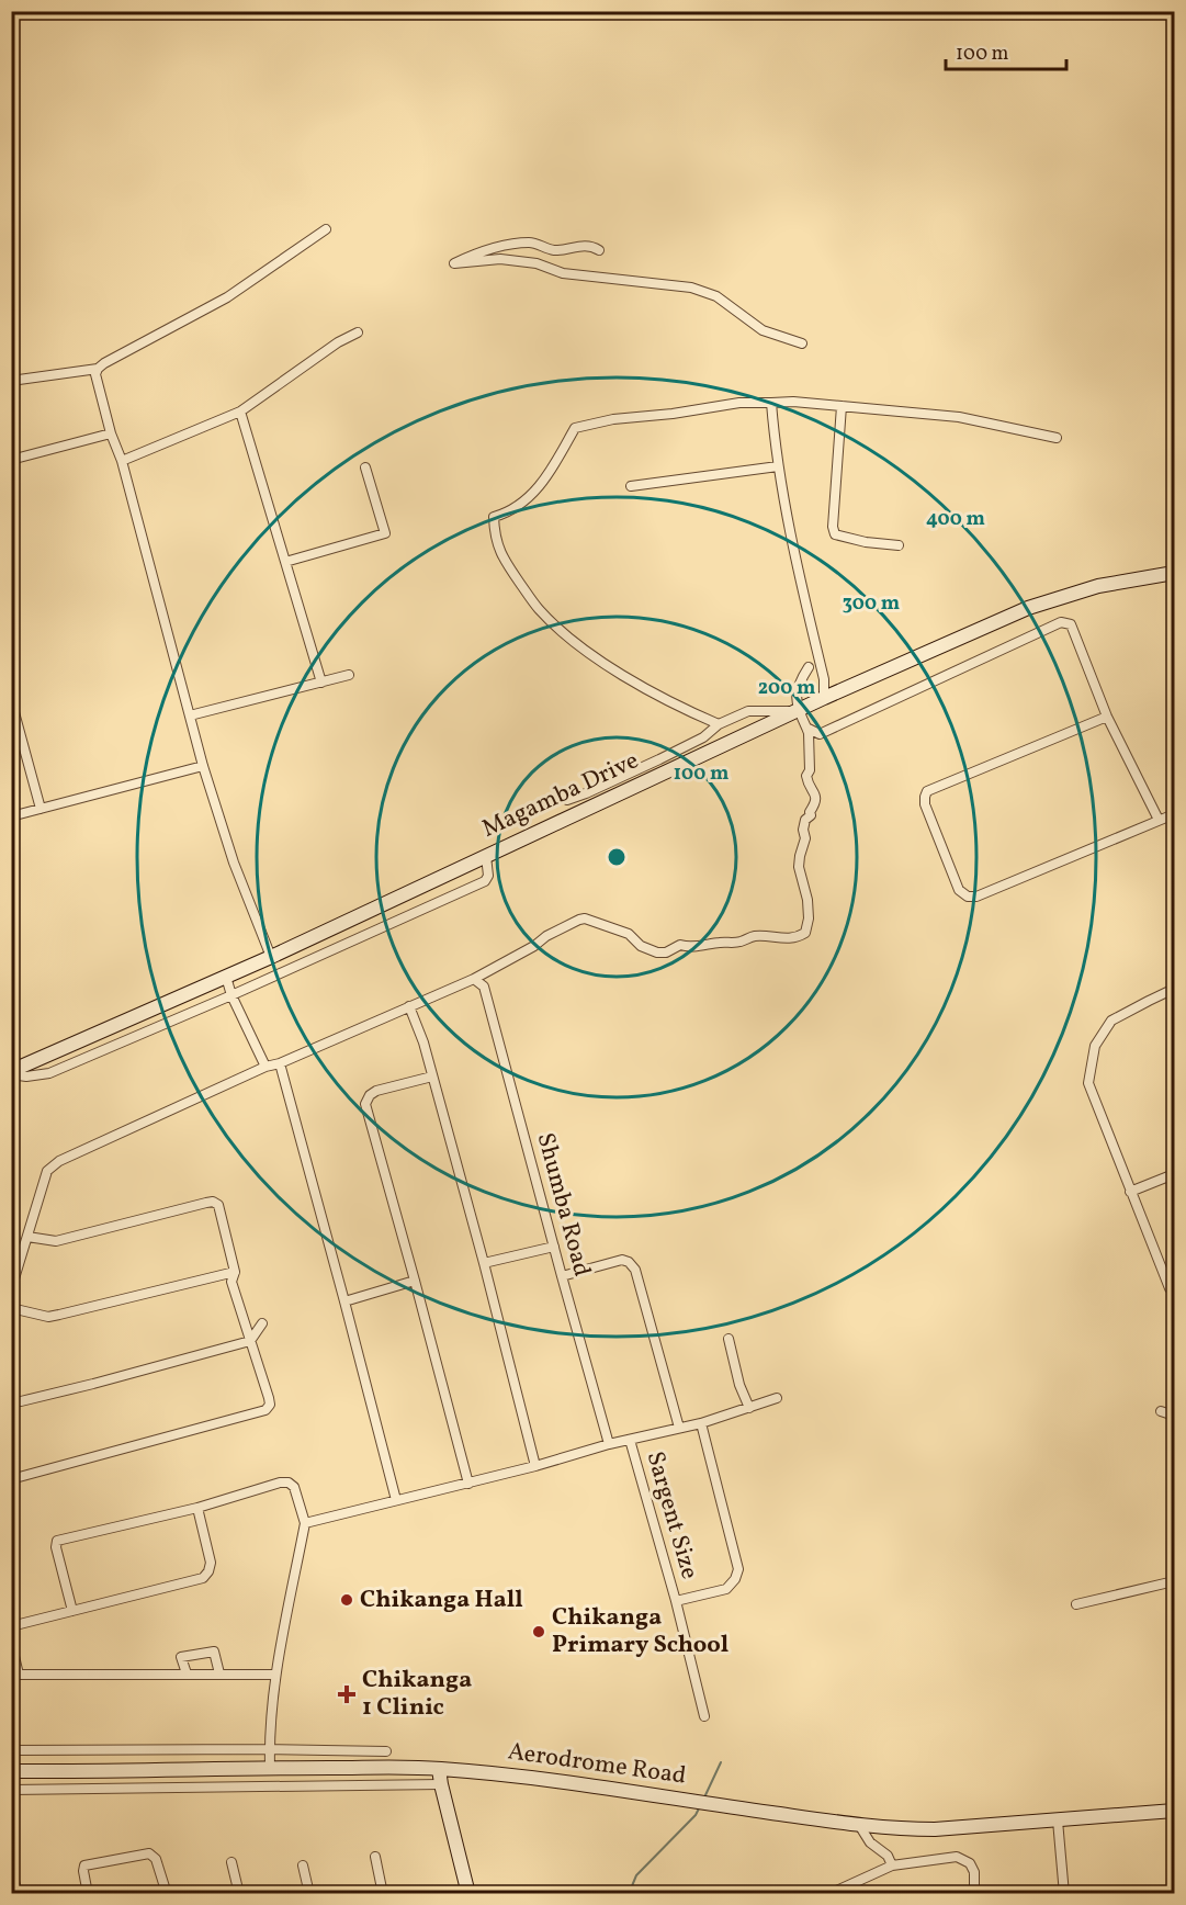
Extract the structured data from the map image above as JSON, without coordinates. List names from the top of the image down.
{
  "streets": {
    "street": [
      "Magamba Drive",
      "Shumba Road",
      "Sargent Size",
      "Aerodrome Road"
    ]
  },
  "places": {
    "other": ["Chikanga Hall", "Chikanga Primary School"],
    "health": ["Chikanga 1 Clinic"]
  },
  "scale_bar": "100 m",
  "rings": [
    "400 m",
    "300 m",
    "200 m",
    "100 m"
  ]
}
